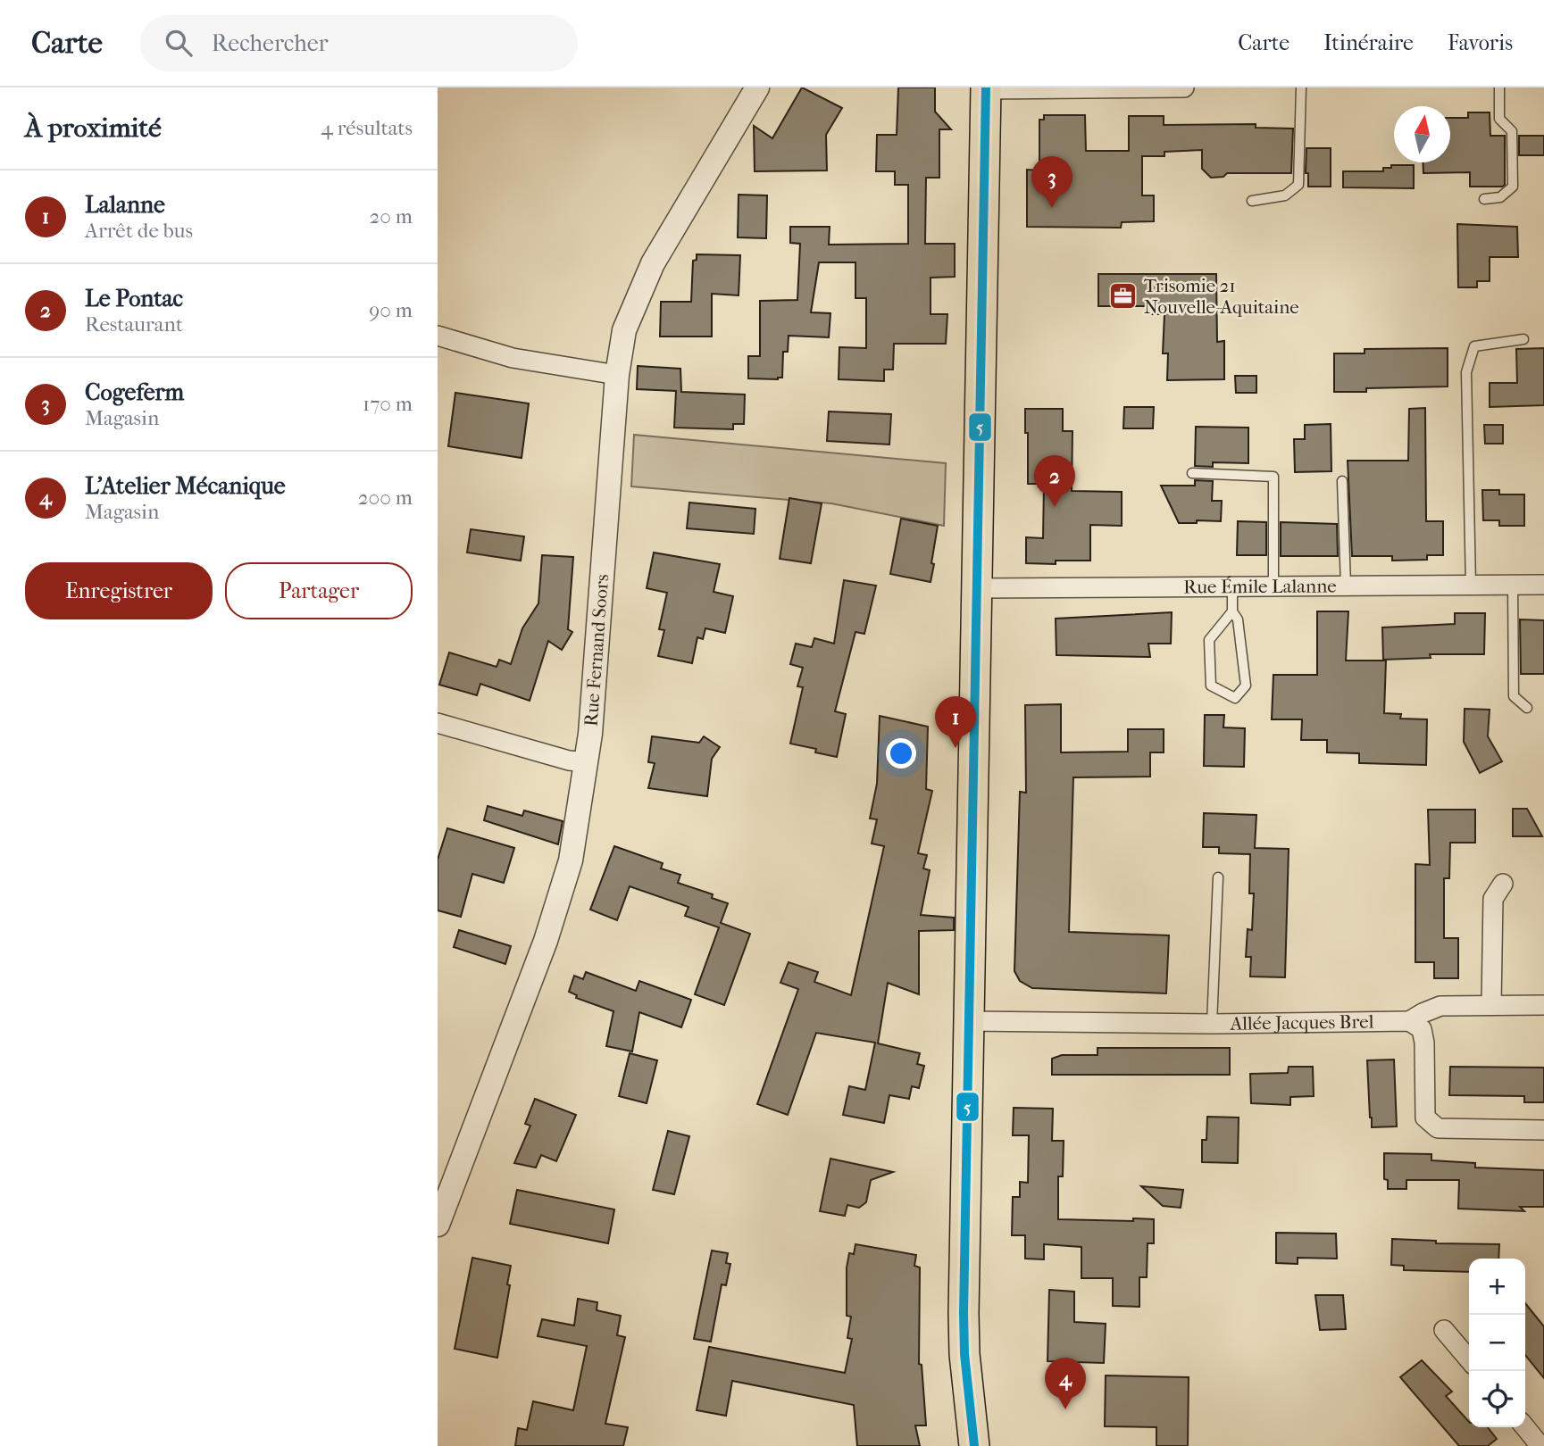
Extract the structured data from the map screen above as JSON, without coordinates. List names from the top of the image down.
{
  "streets": {
    "street": ["Rue Émile Lalanne", "Rue Fernand Soors", "Allée Jacques Brel"]
  },
  "places": {
    "office": ["Trisomie 21 Nouvelle-Aquitaine"]
  },
  "lines": ["transit line 5"],
  "north": "top",
  "page": {
    "header": "Carte",
    "search": "Rechercher",
    "nav": ["Carte", "Itinéraire", "Favoris"],
    "heading": ["À proximité", "4 résultats"],
    "pins": [
      "3",
      "2",
      "1",
      "4"
    ],
    "list": [
      {
        "mark": "1",
        "name": "Lalanne",
        "note": "Arrêt de bus",
        "value": "20 m"
      },
      {
        "mark": "2",
        "name": "Le Pontac",
        "note": "Restaurant",
        "value": "90 m"
      },
      {
        "mark": "3",
        "name": "Cogeferm",
        "note": "Magasin",
        "value": "170 m"
      },
      {
        "mark": "4",
        "name": "L'Atelier Mécanique",
        "note": "Magasin",
        "value": "200 m"
      }
    ],
    "buttons": ["Enregistrer", "Partager"],
    "map_buttons": ["+", "−"]
  }
}
